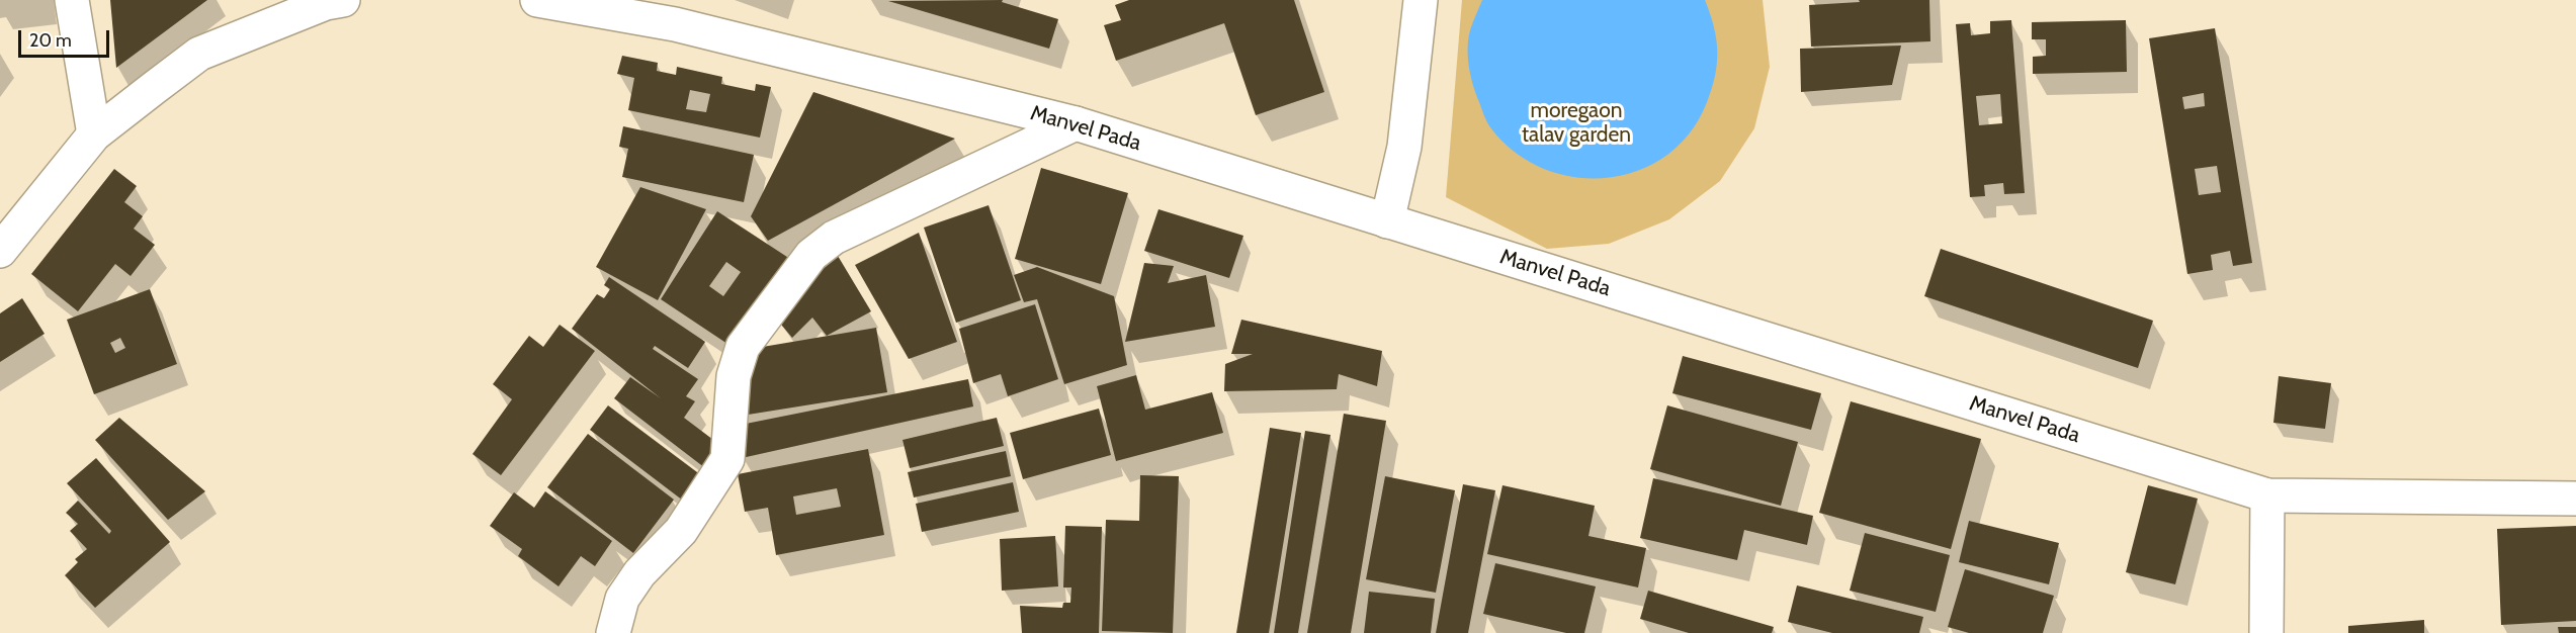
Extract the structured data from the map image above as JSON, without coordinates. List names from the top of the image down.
{
  "streets": {
    "main road": ["Manvel Pada"]
  },
  "parks": ["moregaon talav garden"],
  "scale_bar": "20 m"
}
